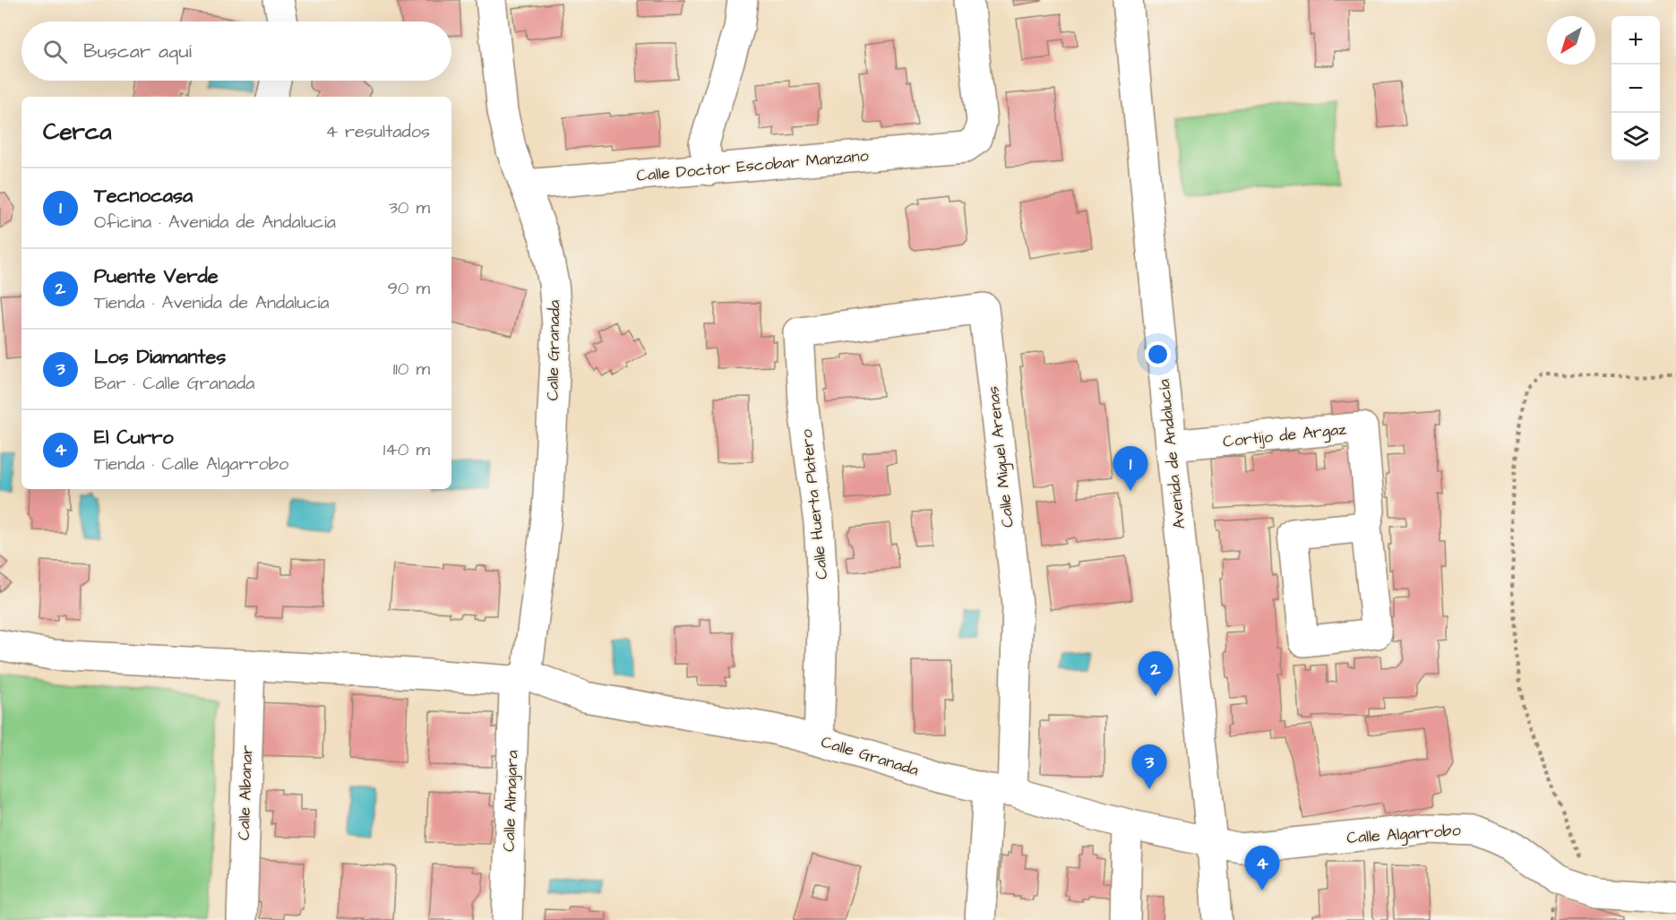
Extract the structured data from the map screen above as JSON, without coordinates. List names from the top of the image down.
{
  "streets": {
    "street": [
      "Calle Doctor Escobar Manzano",
      "Calle Granada",
      "Cortijo de Argaz",
      "Avenida de Andalucía",
      "Calle Miguel Arenas",
      "Calle Huerta Platero",
      "Calle Albanar",
      "Calle Almajara",
      "Calle Algarrobo"
    ]
  },
  "crossings": [
    ["Calle Doctor Escobar Manzano", "Calle Granada"],
    ["Calle Granada", "Avenida de Andalucía"],
    ["Calle Granada", "Calle Miguel Arenas"],
    ["Calle Granada", "Calle Huerta Platero"],
    ["Calle Granada", "Calle Albanar"],
    ["Calle Granada", "Calle Almajara"],
    ["Calle Granada", "Calle Algarrobo"],
    ["Cortijo de Argaz", "Avenida de Andalucía"],
    ["Avenida de Andalucía", "Calle Algarrobo"],
    ["Calle Miguel Arenas", "Calle Huerta Platero"]
  ],
  "north": "bottom left",
  "page": {
    "map_buttons": ["+", "−"],
    "search": "Buscar aquí",
    "heading": ["Cerca", "4 resultados"],
    "list": [
      {
        "mark": "1",
        "name": "Tecnocasa",
        "note": "Oficina · Avenida de Andalucía",
        "value": "30 m"
      },
      {
        "mark": "2",
        "name": "Puente Verde",
        "note": "Tienda · Avenida de Andalucía",
        "value": "90 m"
      },
      {
        "mark": "3",
        "name": "Los Diamantes",
        "note": "Bar · Calle Granada",
        "value": "110 m"
      },
      {
        "mark": "4",
        "name": "El Curro",
        "note": "Tienda · Calle Algarrobo",
        "value": "140 m"
      }
    ],
    "pins": [
      "1",
      "2",
      "3",
      "4"
    ]
  }
}
